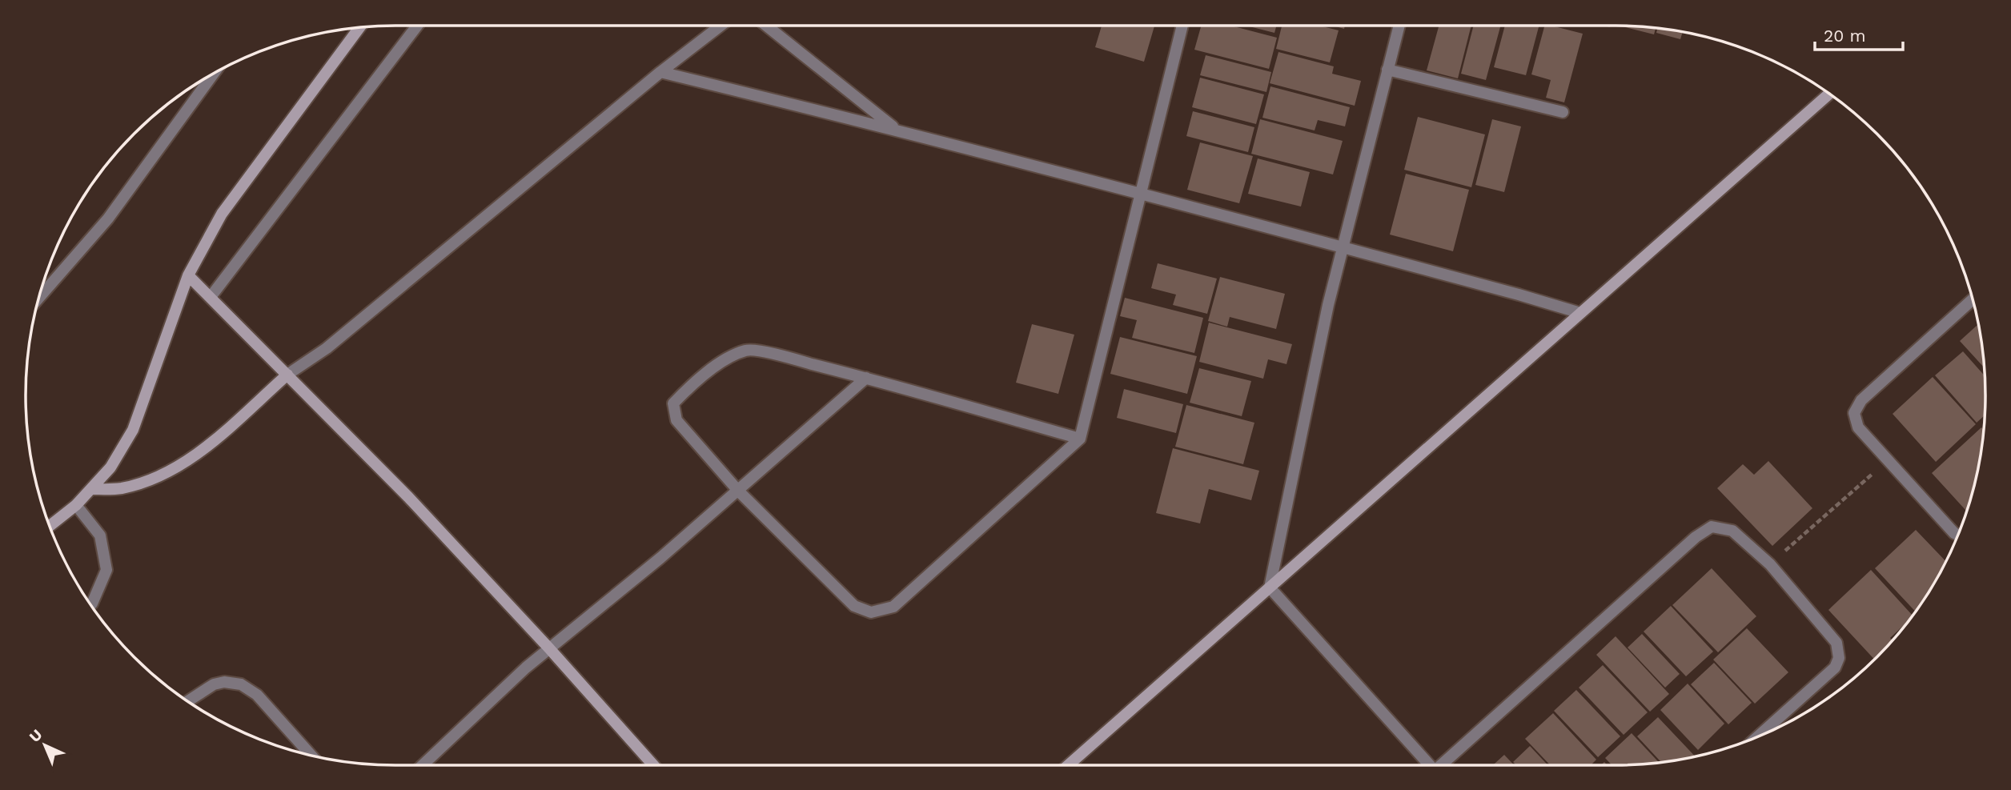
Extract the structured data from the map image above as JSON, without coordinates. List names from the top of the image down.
{
  "scale_bar": "20 m",
  "north": "top left"
}
